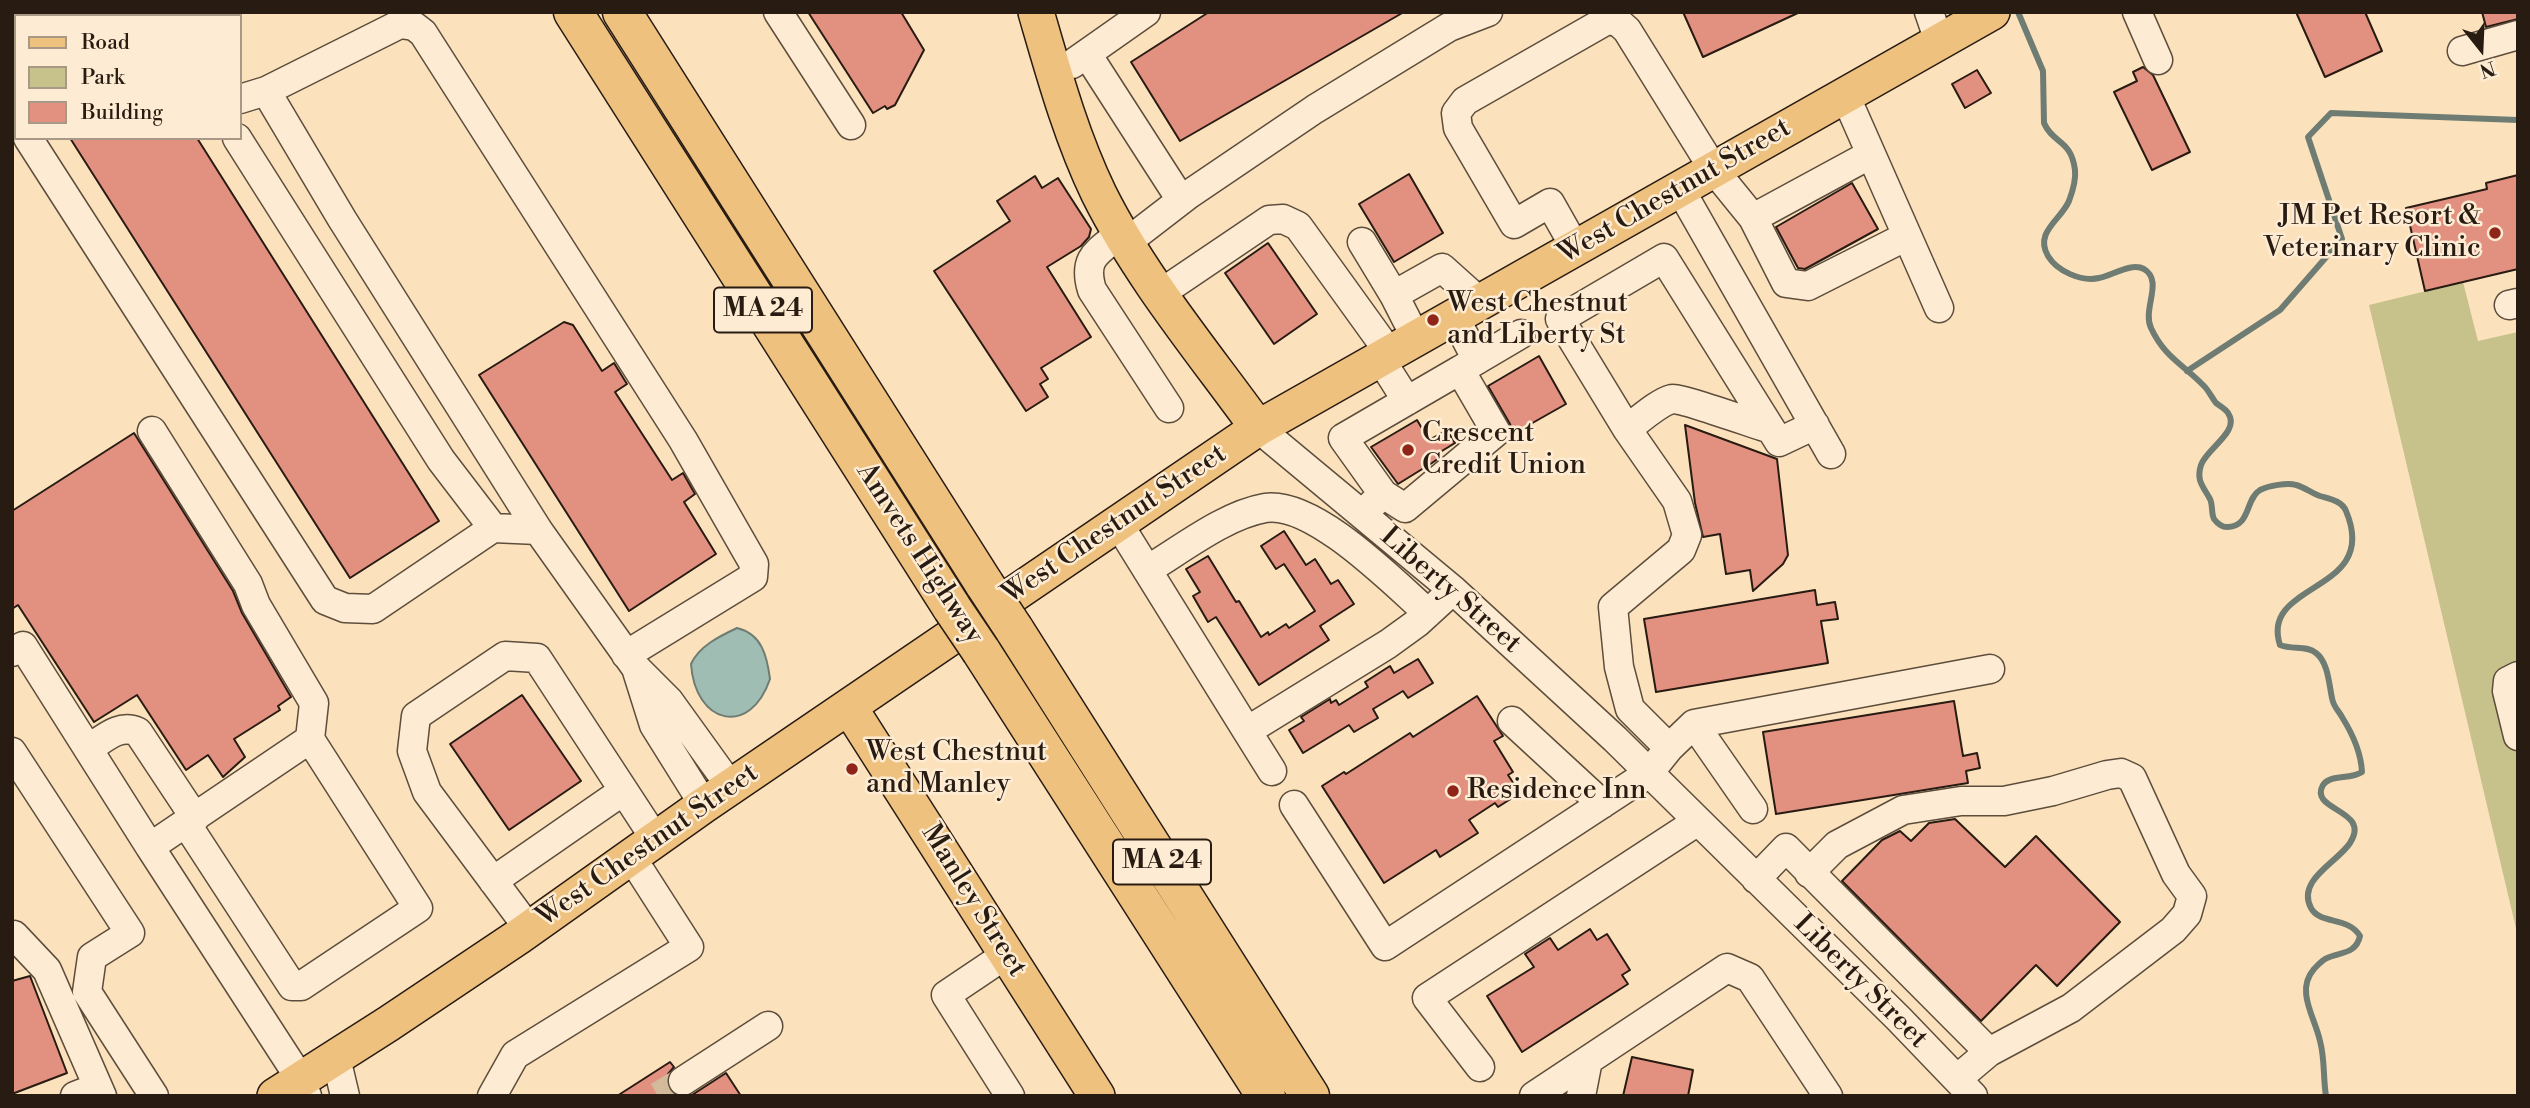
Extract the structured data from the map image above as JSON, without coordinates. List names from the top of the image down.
{
  "streets": {
    "highway": ["MA 24", "Amvets Highway"],
    "main road": ["West Chestnut Street", "Liberty Street", "Manley Street"]
  },
  "crossings": [
    ["West Chestnut Street", "Liberty Street"],
    ["West Chestnut Street", "Manley Street"]
  ],
  "places": [
    "JM Pet Resort & Veterinary Clinic",
    "West Chestnut and Liberty St",
    "Crescent Credit Union",
    "West Chestnut and Manley",
    "Residence Inn"
  ],
  "legend": ["Road", "Park", "Building"],
  "north": "bottom"
}
